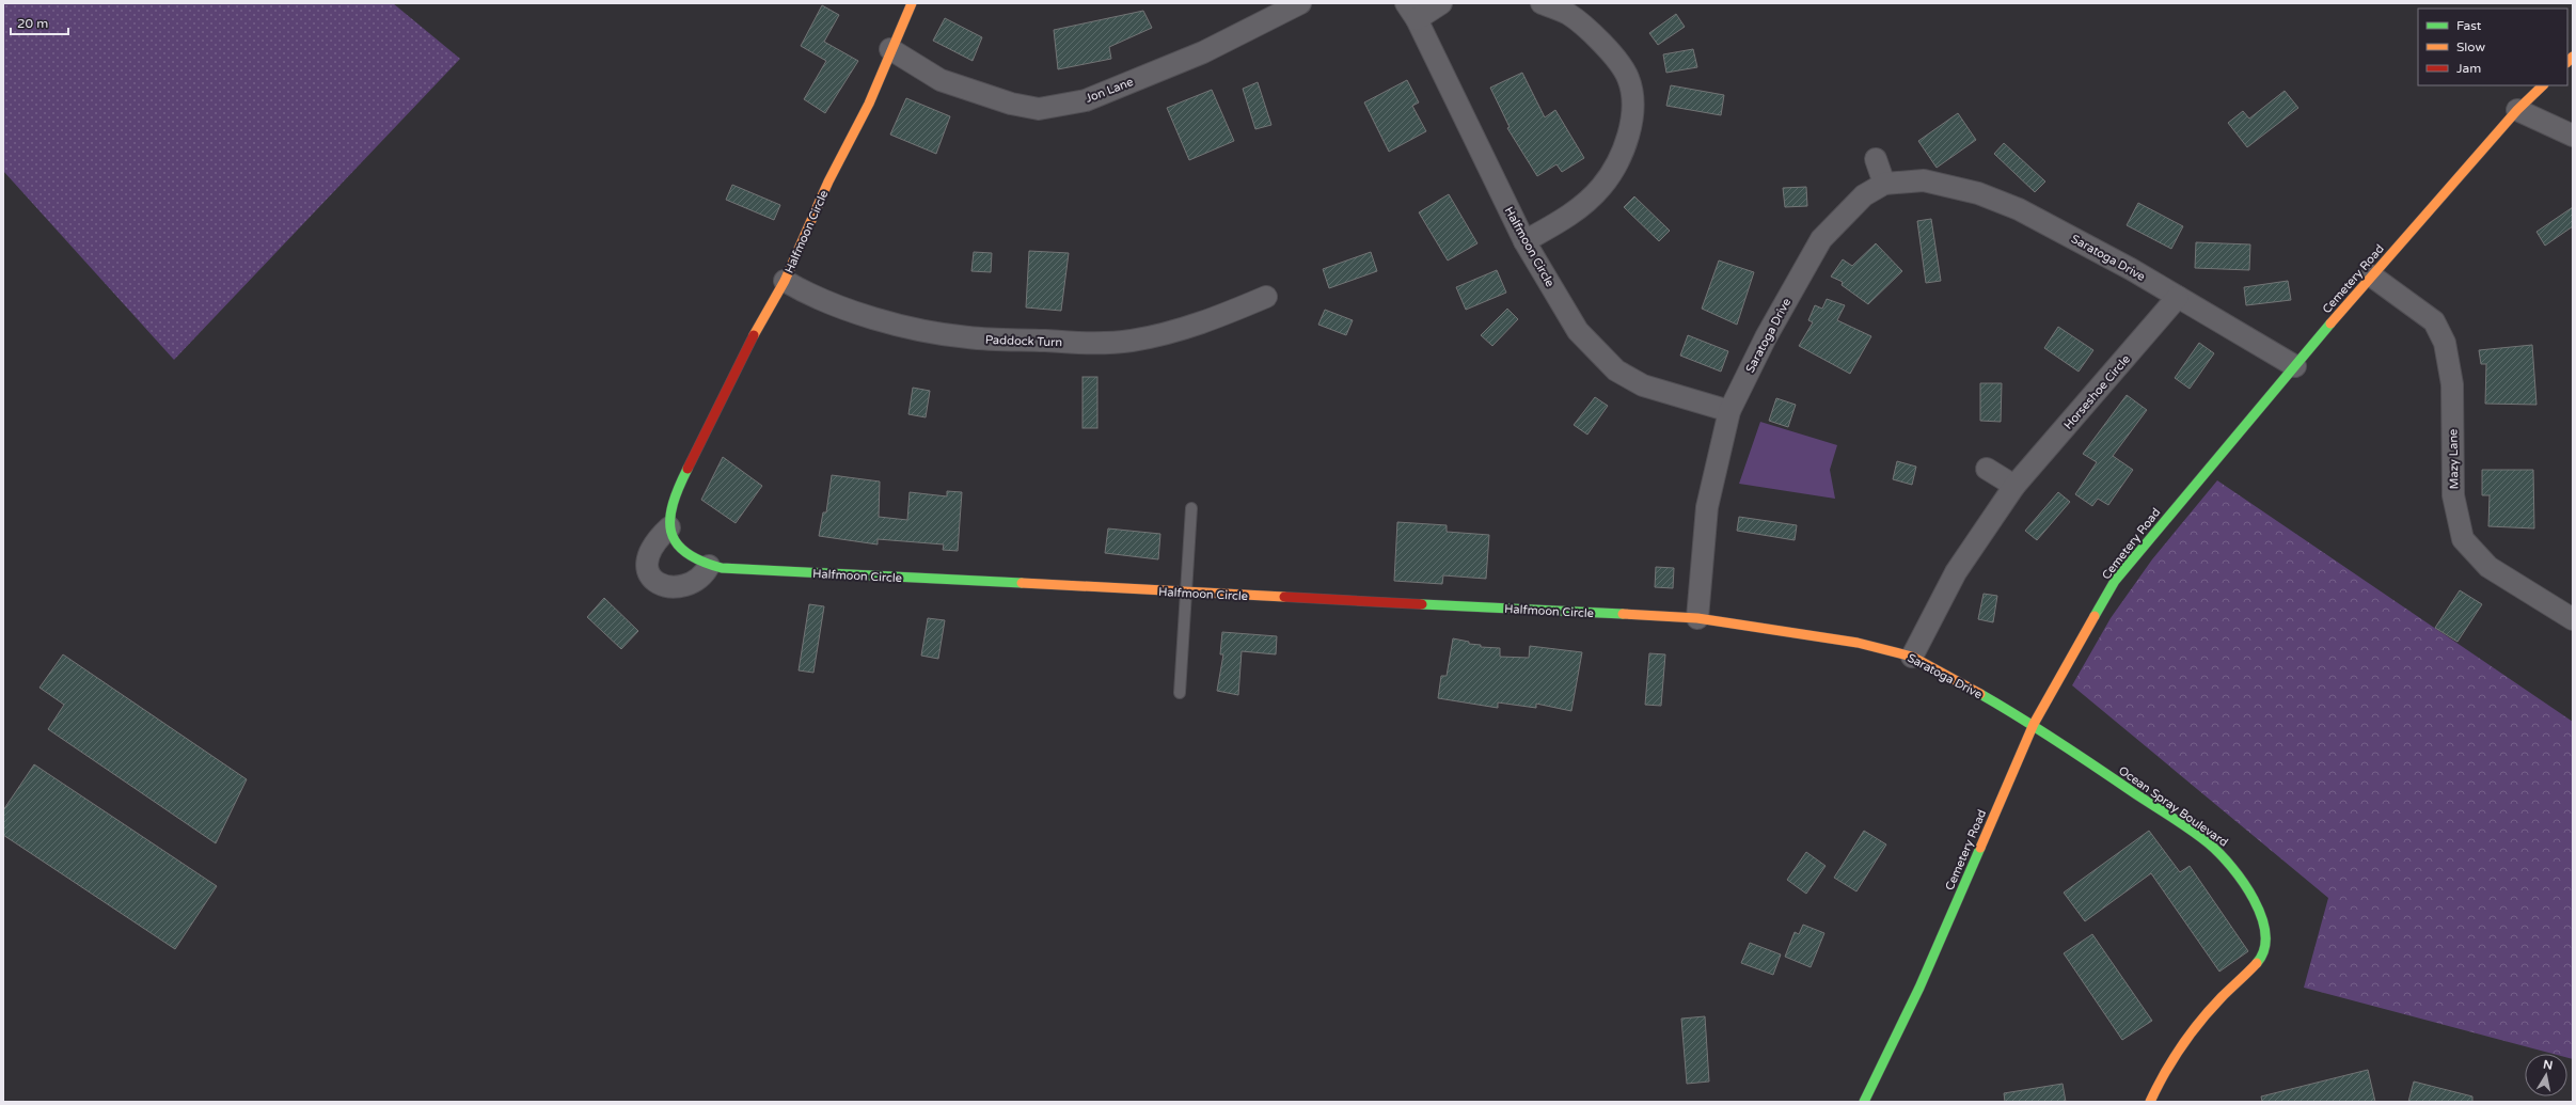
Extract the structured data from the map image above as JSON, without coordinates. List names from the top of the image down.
{
  "streets": {
    "street": [
      "Jon Lane",
      "Halfmoon Circle",
      "Saratoga Drive",
      "Cemetery Road",
      "Paddock Turn",
      "Horseshoe Circle",
      "Mazy Lane",
      "Ocean Spray Boulevard"
    ]
  },
  "crossings": [
    ["Jon Lane", "Halfmoon Circle"],
    ["Halfmoon Circle", "Saratoga Drive"],
    ["Halfmoon Circle", "Paddock Turn"],
    ["Saratoga Drive", "Cemetery Road"],
    ["Saratoga Drive", "Horseshoe Circle"],
    ["Saratoga Drive", "Ocean Spray Boulevard"],
    ["Cemetery Road", "Mazy Lane"],
    ["Cemetery Road", "Ocean Spray Boulevard"]
  ],
  "legend": ["Fast", "Slow", "Jam"],
  "scale_bar": "20 m",
  "north": "top"
}
